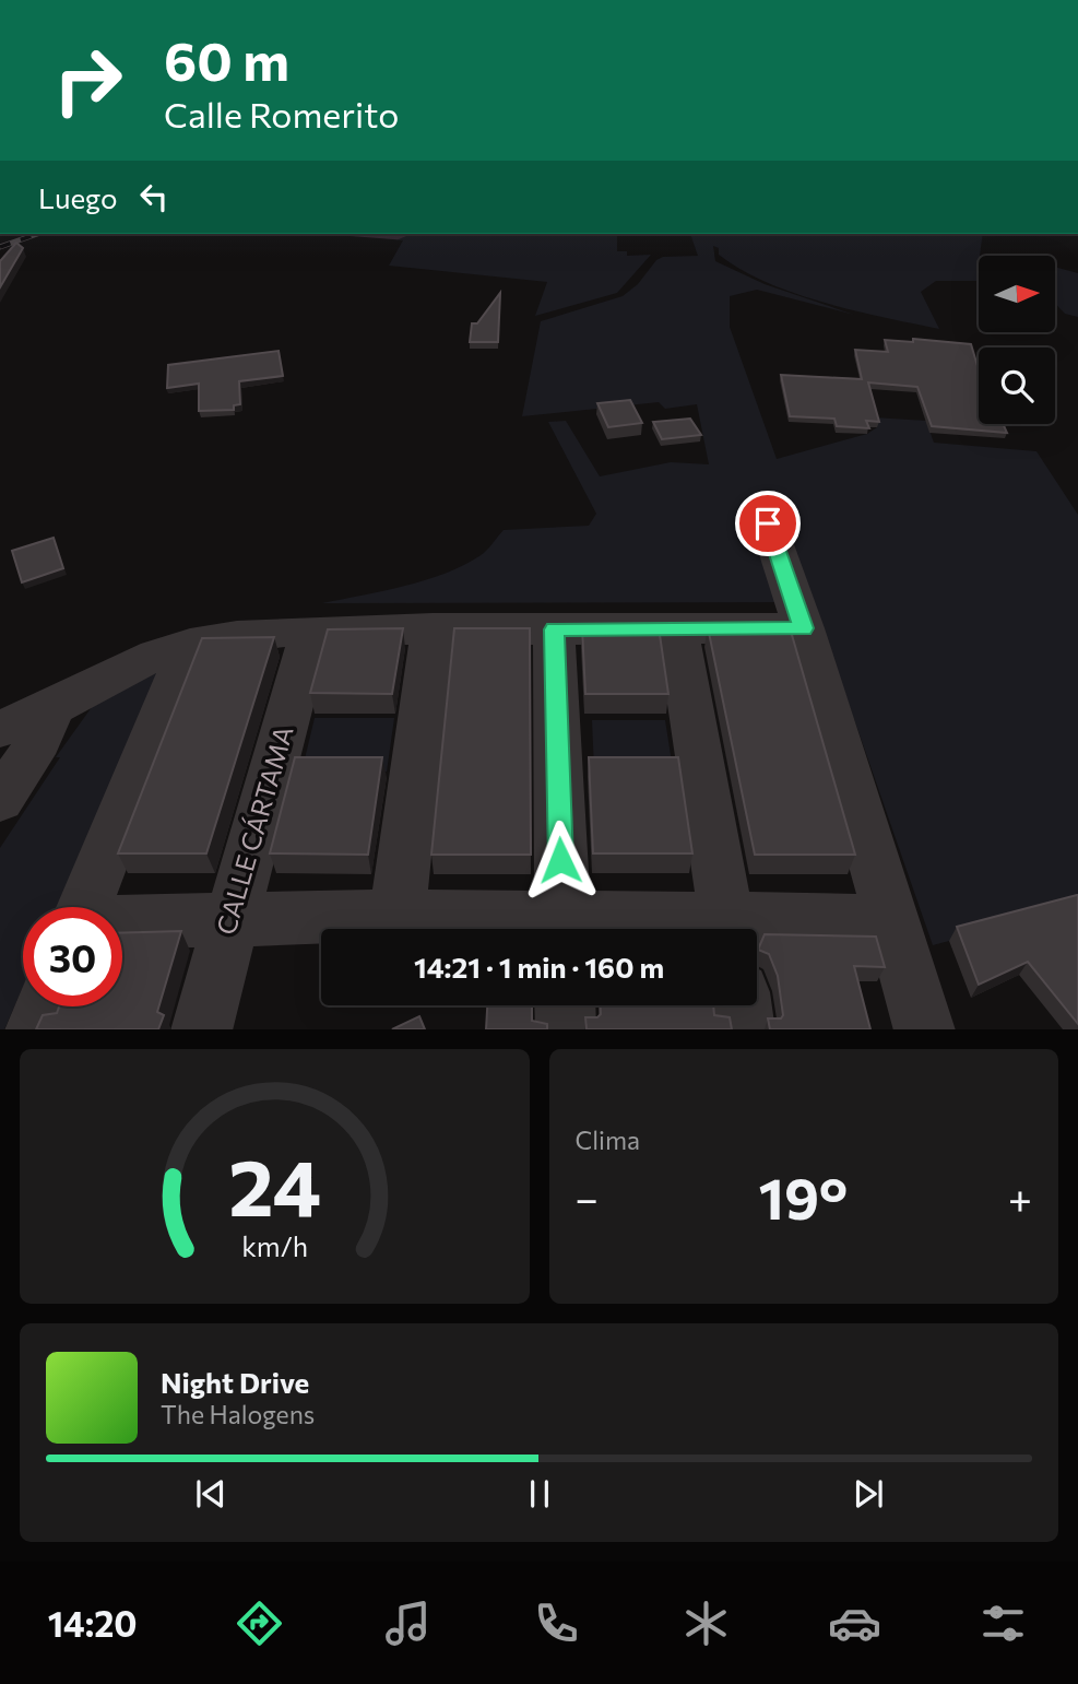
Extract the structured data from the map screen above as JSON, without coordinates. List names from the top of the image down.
{
  "streets": {
    "street": ["CALLE CÁRTAMA"]
  },
  "north": "right",
  "page": {
    "turn": ["60 m", "Calle Romerito"],
    "then": "Luego",
    "limit": "30",
    "trip": "14:21 · 1 min · 160 m",
    "tile": "Clima",
    "heat": ["−", "19°", "+"],
    "song": ["Night Drive", "The Halogens"],
    "tabs": "14:20",
    "gauge": ["24", "km/h"]
  }
}
